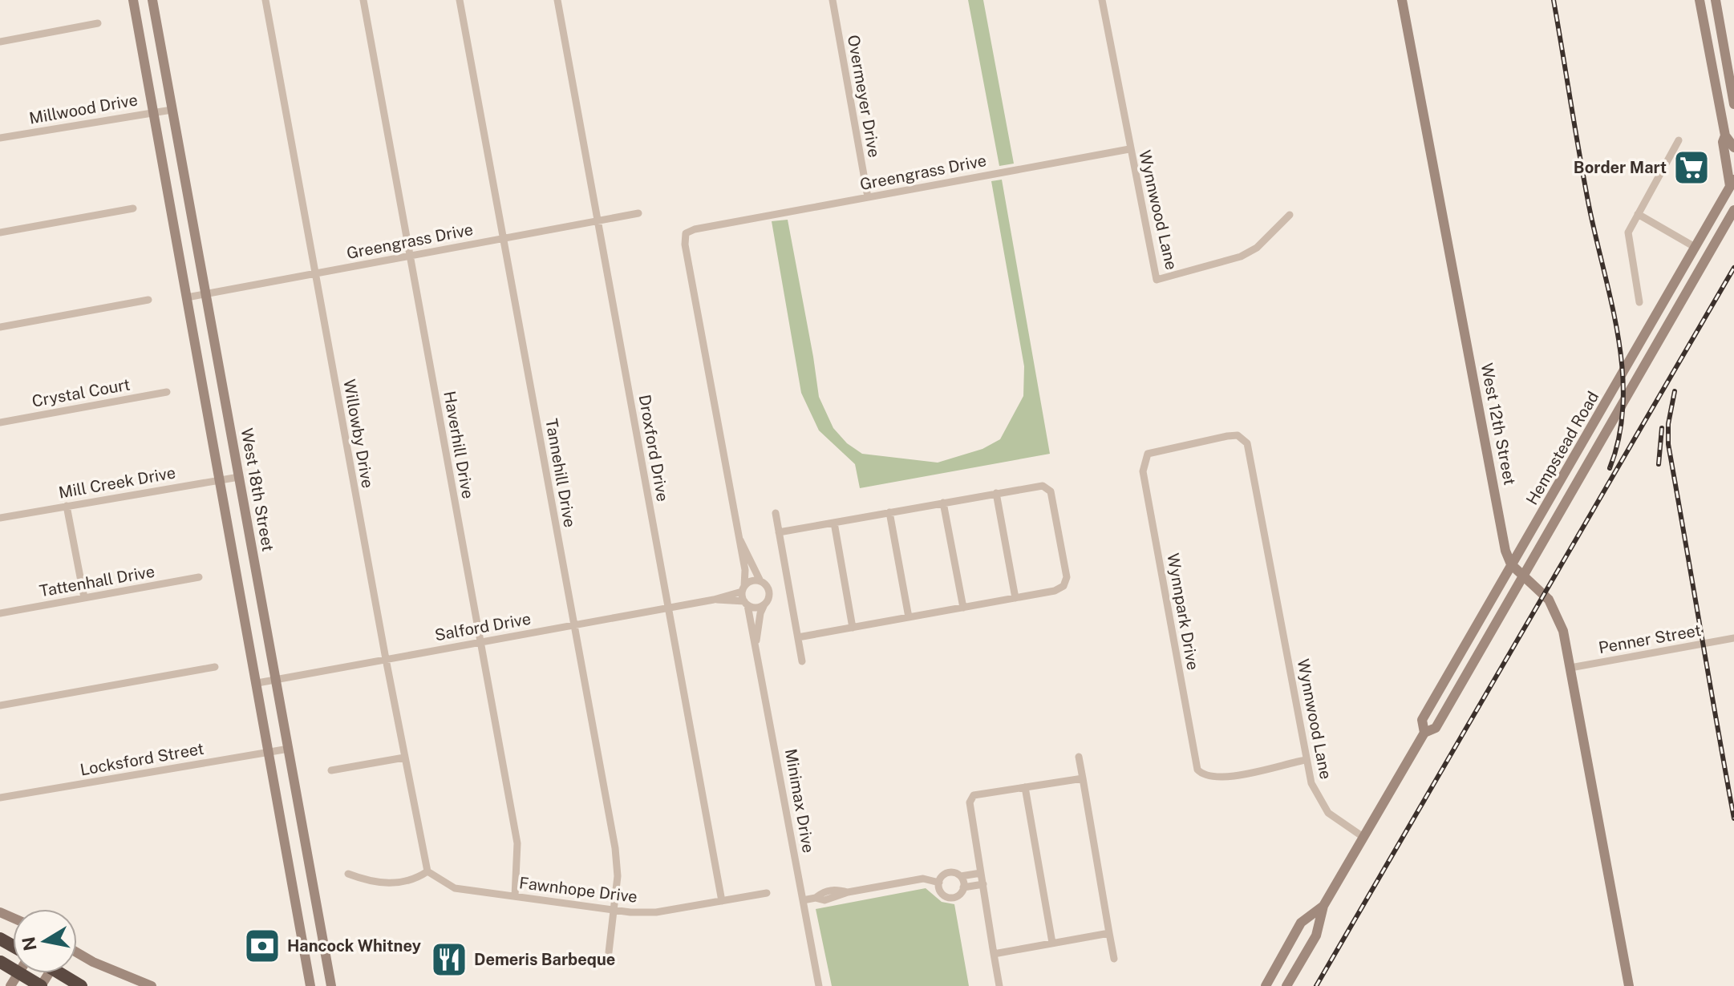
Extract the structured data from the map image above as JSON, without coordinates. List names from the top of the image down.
{
  "streets": {
    "main road": ["West 12th Street", "Hempstead Road", "West 18th Street"],
    "street": [
      "Overmeyer Drive",
      "Millwood Drive",
      "Greengrass Drive",
      "Wynnwood Lane",
      "Crystal Court",
      "Willowby Drive",
      "Haverhill Drive",
      "Droxford Drive",
      "Tannehill Drive",
      "Mill Creek Drive",
      "Tattenhall Drive",
      "Wynnpark Drive",
      "Salford Drive",
      "Penner Street",
      "Locksford Street",
      "Minimax Drive",
      "Fawnhope Drive"
    ]
  },
  "crossings": [
    ["Overmeyer Drive", "Greengrass Drive"],
    ["Millwood Drive", "West 18th Street"],
    ["Greengrass Drive", "Wynnwood Lane"],
    ["Greengrass Drive", "Willowby Drive"],
    ["Greengrass Drive", "Haverhill Drive"],
    ["Greengrass Drive", "Droxford Drive"],
    ["Greengrass Drive", "Tannehill Drive"],
    ["Greengrass Drive", "West 18th Street"],
    ["Wynnwood Lane", "Hempstead Road"],
    ["Wynnwood Lane", "Wynnpark Drive"],
    ["West 12th Street", "Hempstead Road"],
    ["West 12th Street", "Penner Street"],
    ["Willowby Drive", "Salford Drive"],
    ["Willowby Drive", "Fawnhope Drive"],
    ["Haverhill Drive", "Salford Drive"],
    ["Haverhill Drive", "Fawnhope Drive"],
    ["Droxford Drive", "Salford Drive"],
    ["Droxford Drive", "Fawnhope Drive"],
    ["Tannehill Drive", "Salford Drive"],
    ["Tannehill Drive", "Fawnhope Drive"],
    ["Mill Creek Drive", "West 18th Street"],
    ["West 18th Street", "Salford Drive"],
    ["West 18th Street", "Locksford Street"],
    ["Salford Drive", "Minimax Drive"]
  ],
  "places": {
    "supermarket": ["Border Mart"],
    "bank": ["Hancock Whitney"],
    "restaurant": ["Demeris Barbeque"]
  },
  "north": "left"
}
